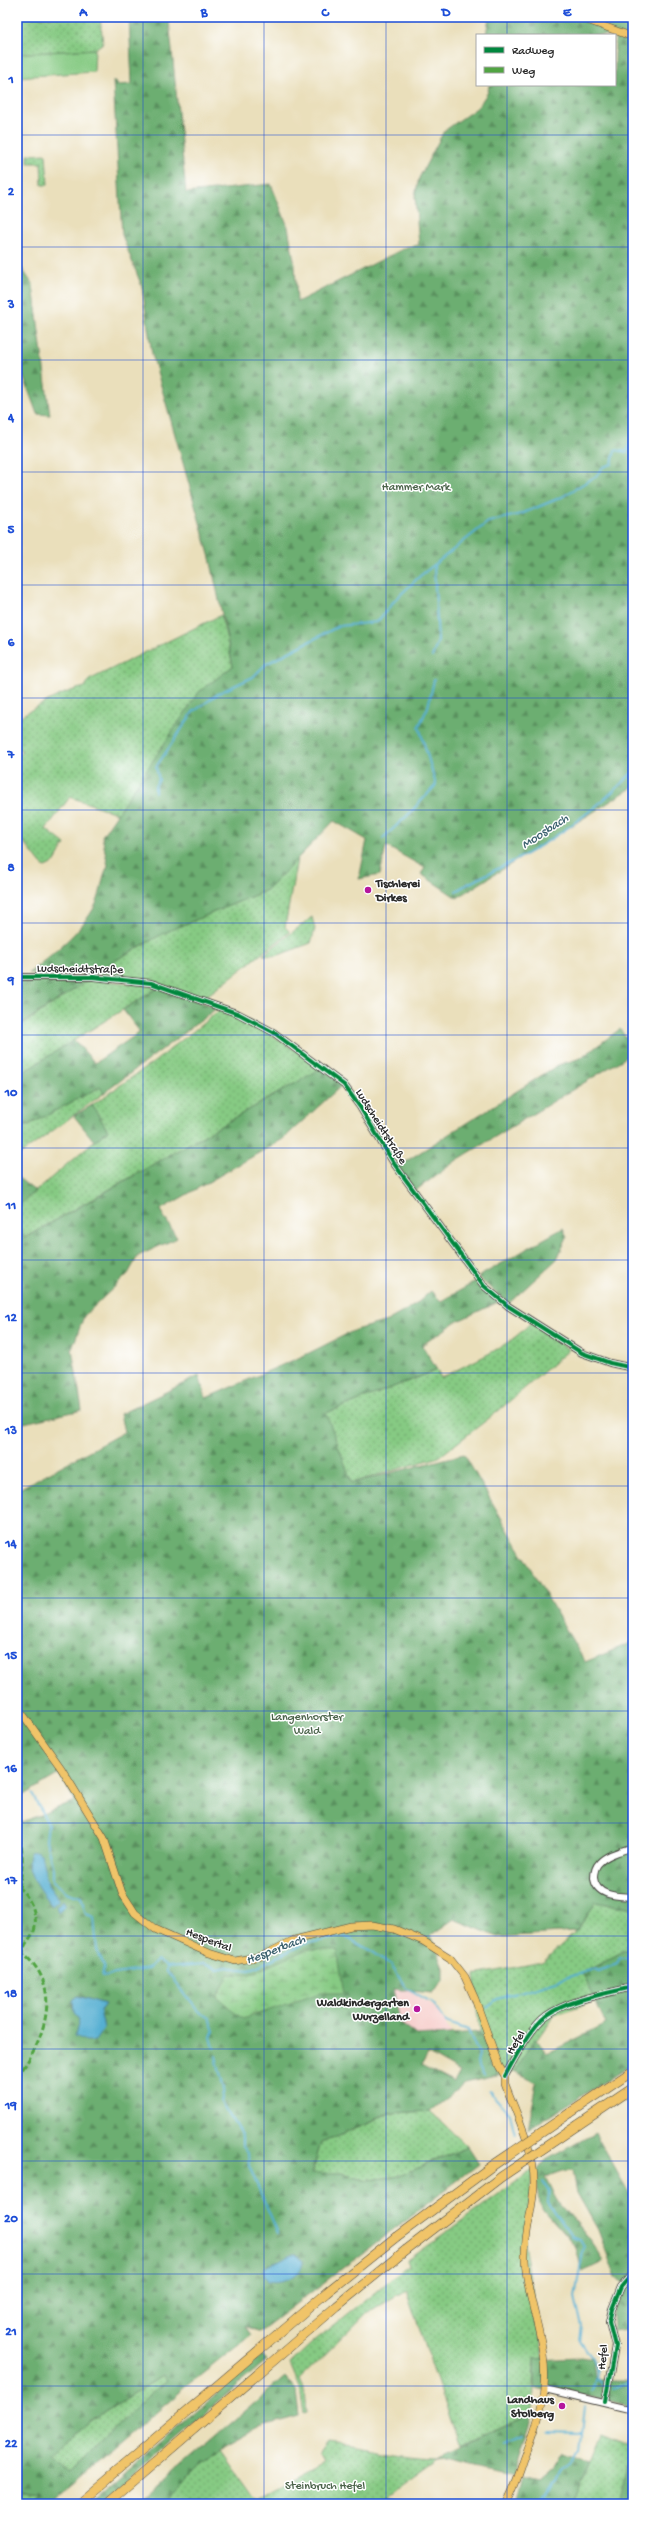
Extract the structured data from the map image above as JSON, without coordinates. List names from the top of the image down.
{
  "streets": {
    "main road": ["Hespertal"],
    "street": ["Ludscheidtstraße", "Hefel"]
  },
  "crossings": [
    ["Hespertal", "Hefel"]
  ],
  "water": ["Moosbach", "Hesperbach"],
  "parks": ["Hammer Mark", "Langenhorster Wald", "Steinbruch Hefel"],
  "places": ["Tischlerei Dirkes", "Waldkindergarten Wurzelland", "Landhaus Stolberg"],
  "legend": ["Radweg", "Weg"],
  "grid": {
    "columns": [
      "A",
      "B",
      "C",
      "D",
      "E"
    ],
    "rows": [
      "1",
      "2",
      "3",
      "4",
      "5",
      "6",
      "7",
      "8",
      "9",
      "10",
      "11",
      "12",
      "13",
      "14",
      "15",
      "16",
      "17",
      "18",
      "19",
      "20",
      "21",
      "22"
    ]
  }
}
